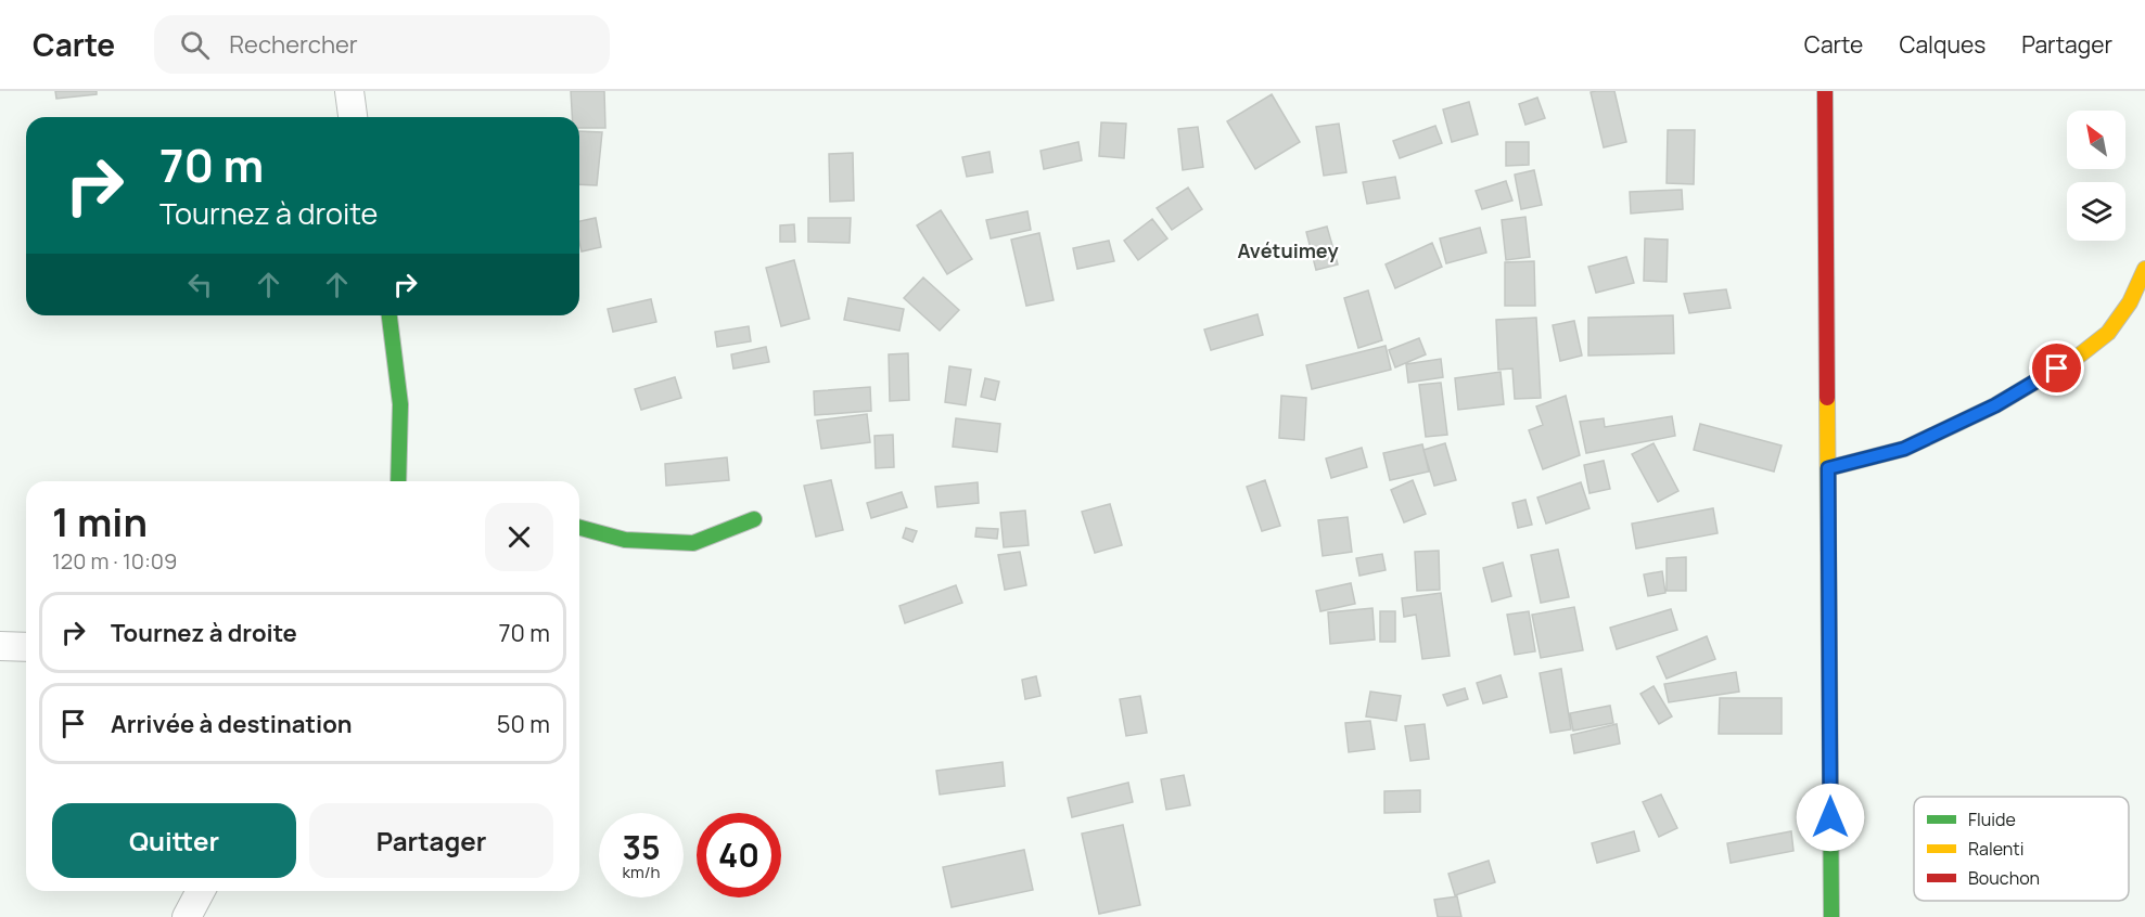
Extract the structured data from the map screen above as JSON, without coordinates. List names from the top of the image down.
{
  "districts": ["Avétuimey"],
  "legend": ["Fluide", "Ralenti", "Bouchon"],
  "north": "top left",
  "page": {
    "header": "Carte",
    "search": "Rechercher",
    "nav": ["Carte", "Calques", "Partager"],
    "turn": ["70 m", "Tournez à droite"],
    "heading": ["1 min", "120 m · 10:09"],
    "list": [
      {
        "name": "Tournez à droite",
        "value": "70 m"
      },
      {
        "name": "Arrivée à destination",
        "value": "50 m"
      }
    ],
    "buttons": ["Quitter", "Partager"],
    "speed": "35 km/h",
    "limit": "40"
  }
}
